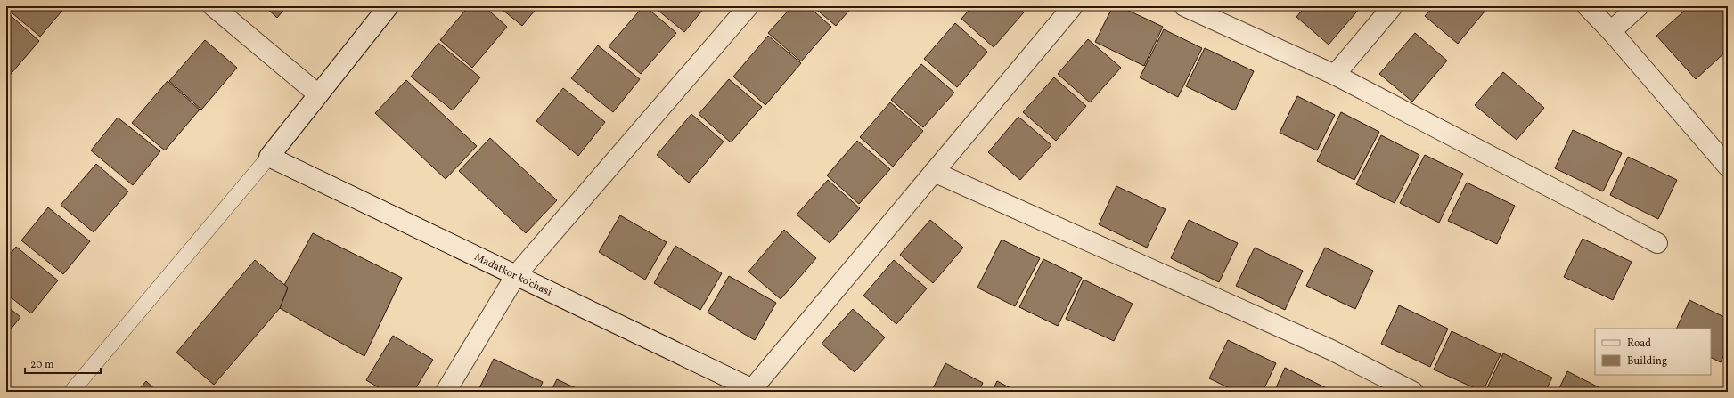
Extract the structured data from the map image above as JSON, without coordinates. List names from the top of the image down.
{
  "streets": {
    "street": ["Madatkor ko'chasi"]
  },
  "legend": ["Road", "Building"],
  "scale_bar": "20 m"
}
